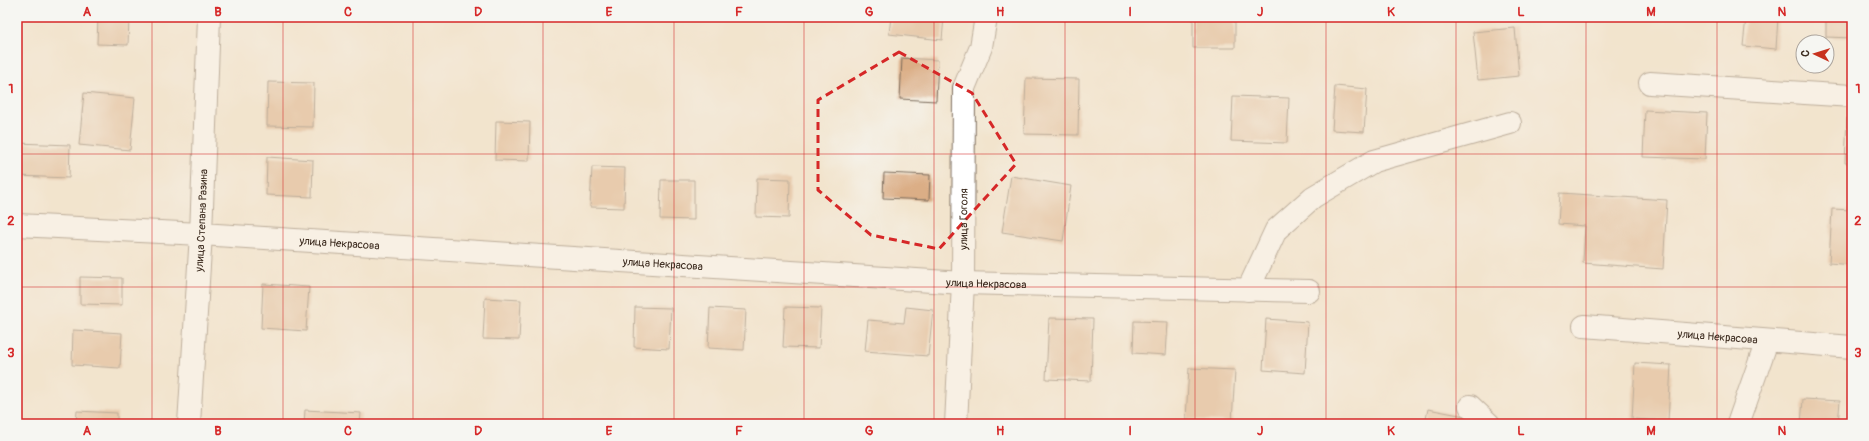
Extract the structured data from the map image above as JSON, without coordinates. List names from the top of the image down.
{
  "streets": {
    "street": ["улица Гоголя", "улица Степана Разина", "улица Некрасова"]
  },
  "crossings": [
    ["улица Гоголя", "улица Некрасова"],
    ["улица Степана Разина", "улица Некрасова"]
  ],
  "north": "left",
  "grid": {
    "columns": [
      "A",
      "B",
      "C",
      "D",
      "E",
      "F",
      "G",
      "H",
      "I",
      "J",
      "K",
      "L",
      "M",
      "N"
    ],
    "rows": ["1", "2", "3"]
  }
}
